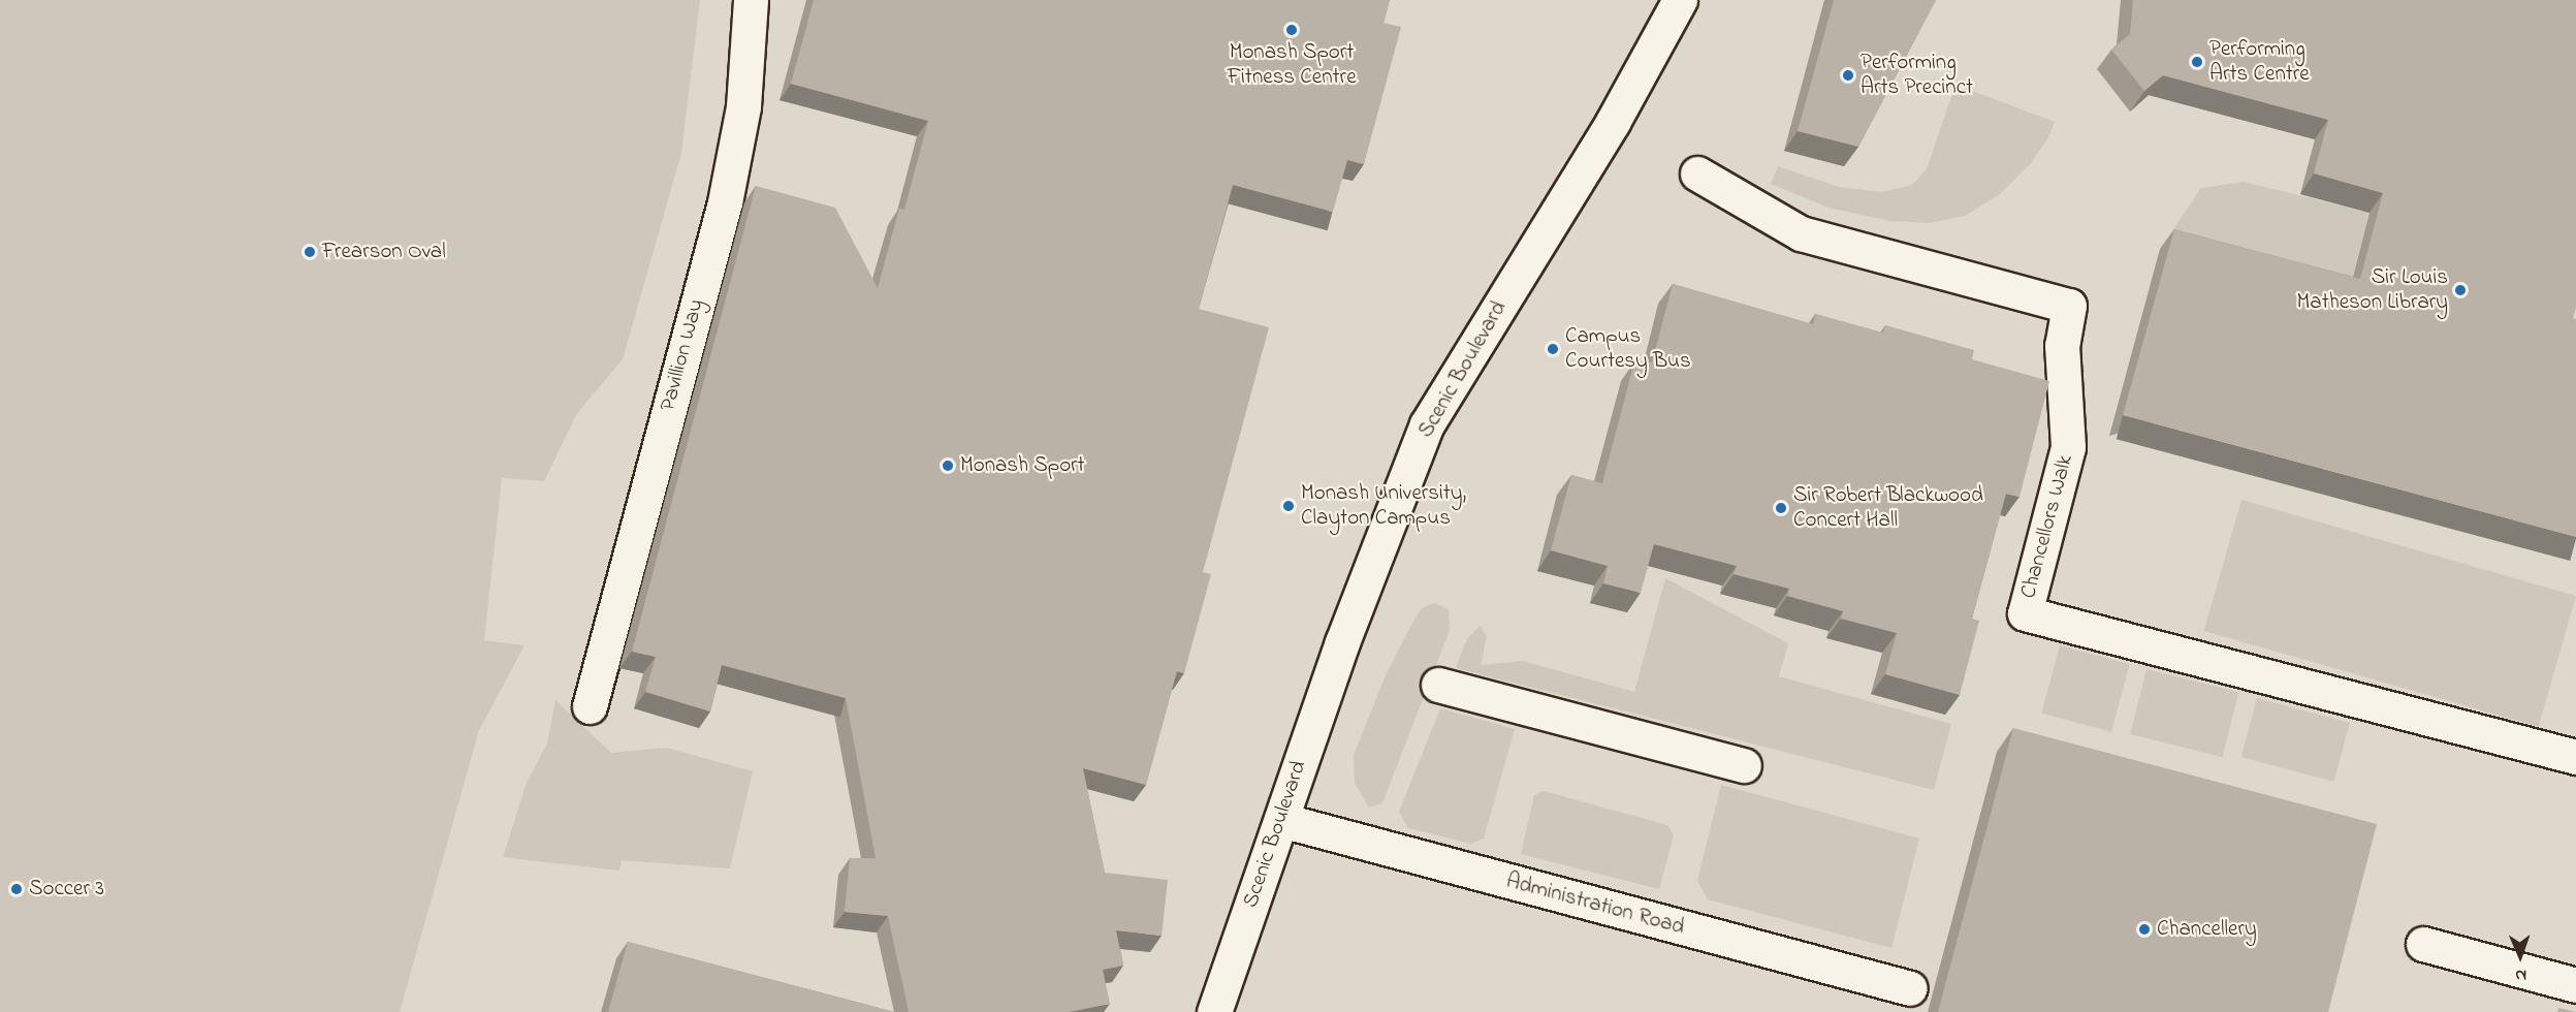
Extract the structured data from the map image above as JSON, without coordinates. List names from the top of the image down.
{
  "streets": {
    "street": [
      "Pavillion Way",
      "Scenic Boulevard",
      "Chancellors Walk",
      "Administration Road"
    ]
  },
  "crossings": [
    ["Scenic Boulevard", "Administration Road"]
  ],
  "places": [
    "Monash Sport Fitness Centre",
    "Performing Arts Centre",
    "Performing Arts Precinct",
    "Frearson Oval",
    "Sir Louis Matheson Library",
    "Campus Courtesy Bus",
    "Monash Sport",
    "Monash University, Clayton Campus",
    "Sir Robert Blackwood Concert Hall",
    "Soccer 3",
    "Chancellery"
  ],
  "north": "bottom"
}
